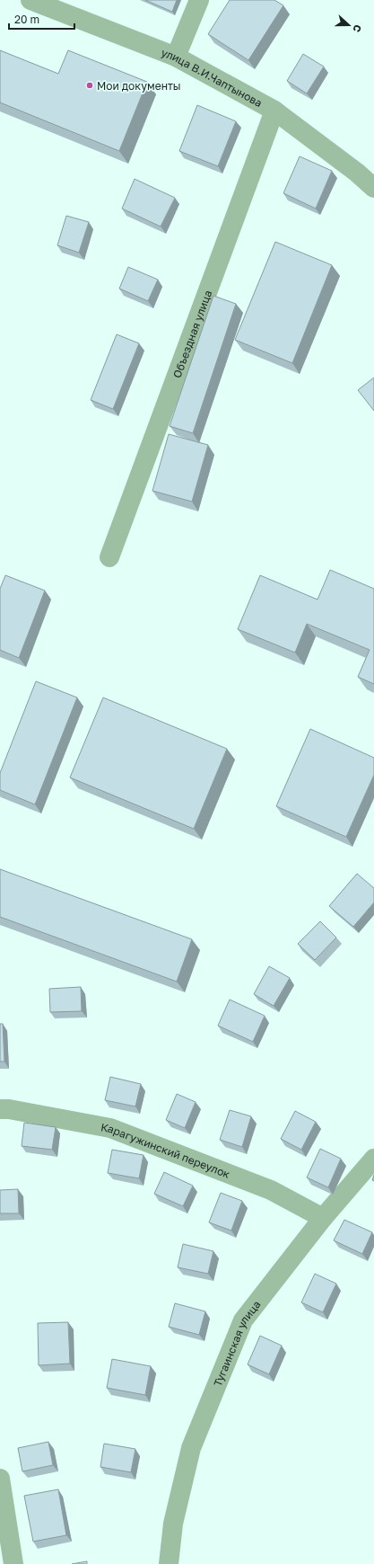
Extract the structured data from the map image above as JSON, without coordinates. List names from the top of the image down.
{
  "streets": {
    "street": [
      "улица В.И.Чаптынова",
      "Объездная улица",
      "Карагужинский переулок",
      "Тугаинская улица"
    ]
  },
  "crossings": [
    ["улица В.И.Чаптынова", "Объездная улица"],
    ["Карагужинский переулок", "Тугаинская улица"]
  ],
  "places": ["Мои документы"],
  "scale_bar": "20 m",
  "north": "right"
}
